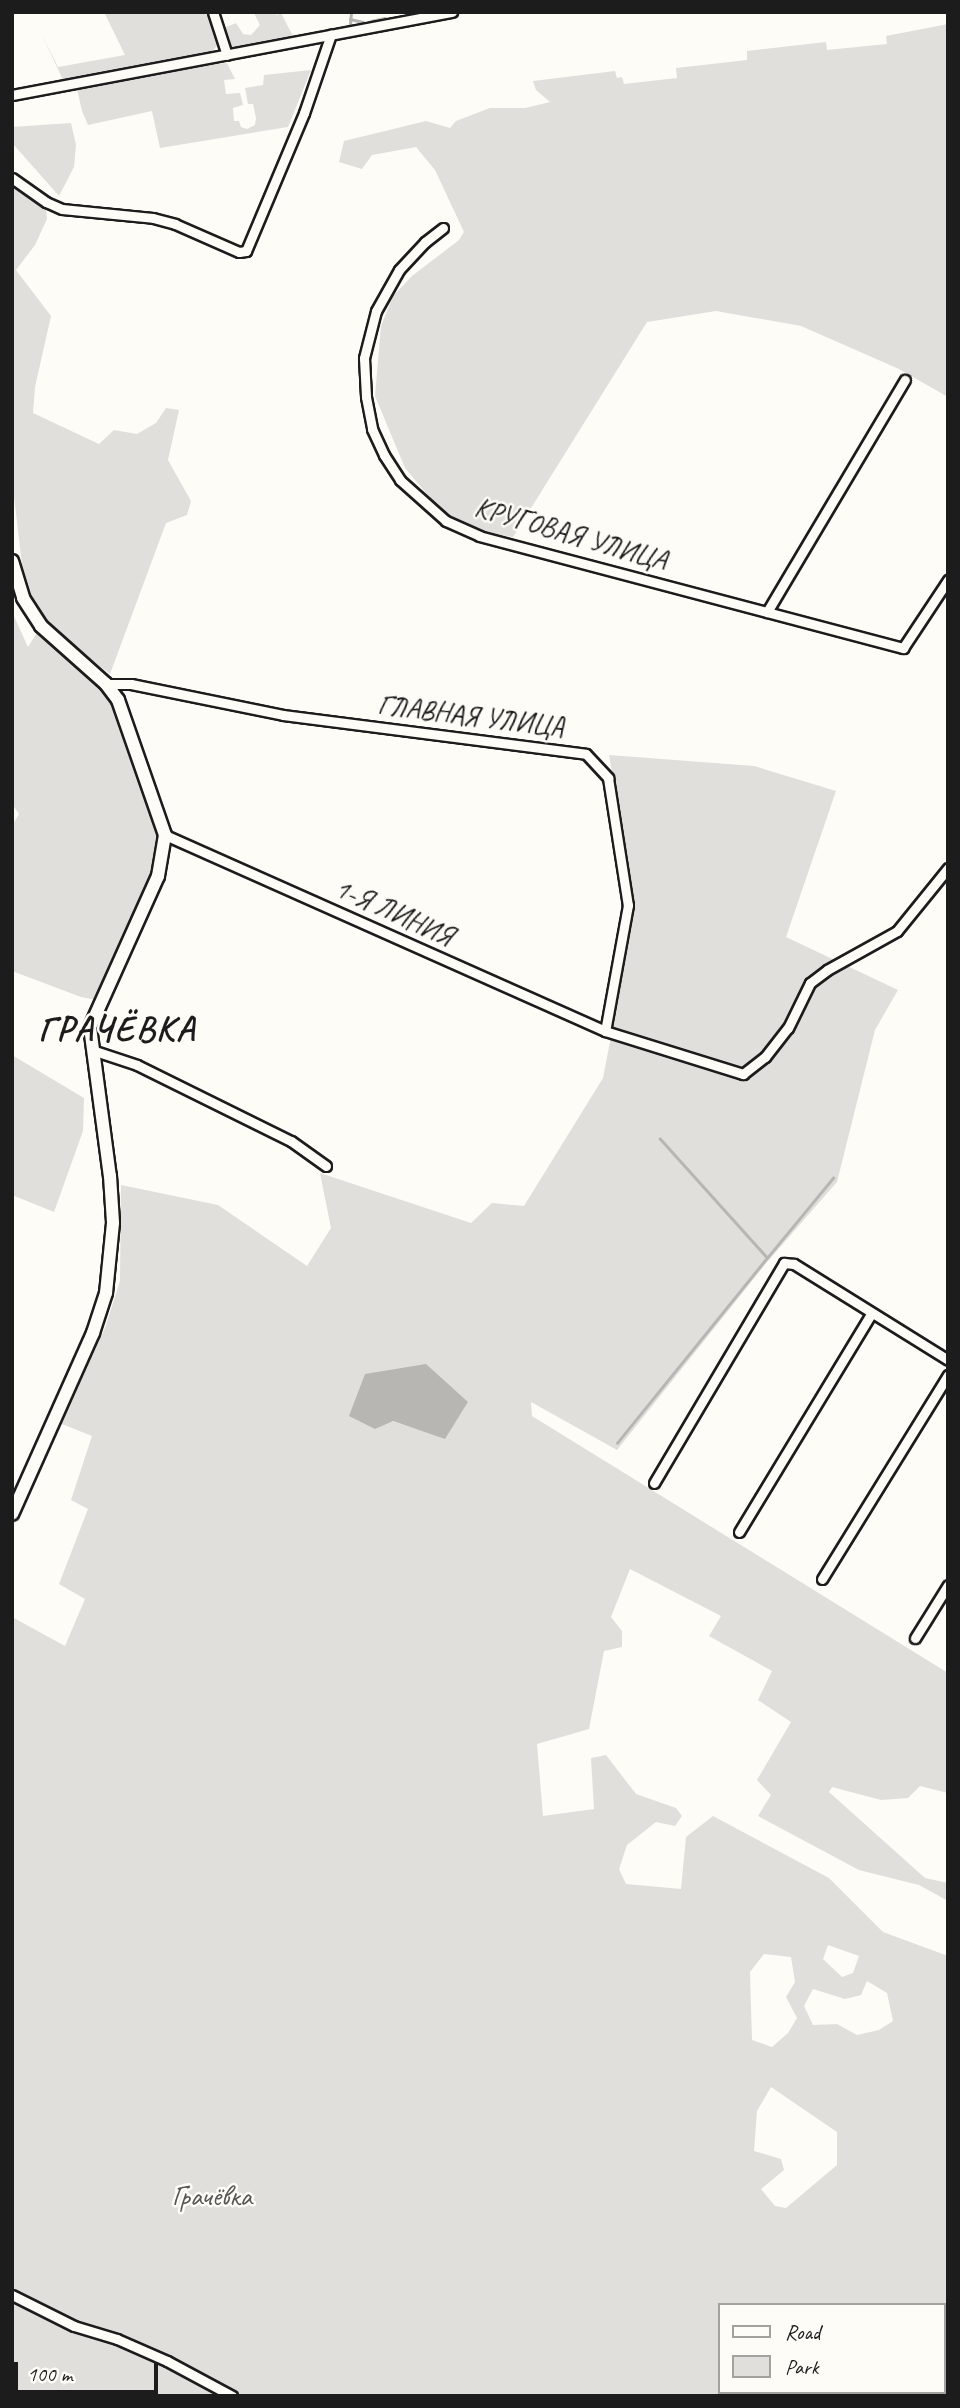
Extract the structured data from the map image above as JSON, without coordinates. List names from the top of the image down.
{
  "streets": {
    "street": ["КРУГОВАЯ УЛИЦА", "ГЛАВНАЯ УЛИЦА", "1-Я ЛИНИЯ"]
  },
  "crossings": [
    ["ГЛАВНАЯ УЛИЦА", "1-Я ЛИНИЯ"]
  ],
  "districts": ["ГРАЧЁВКА"],
  "parks": ["Грачёвка"],
  "legend": ["Road", "Park"],
  "scale_bar": "100 m"
}
